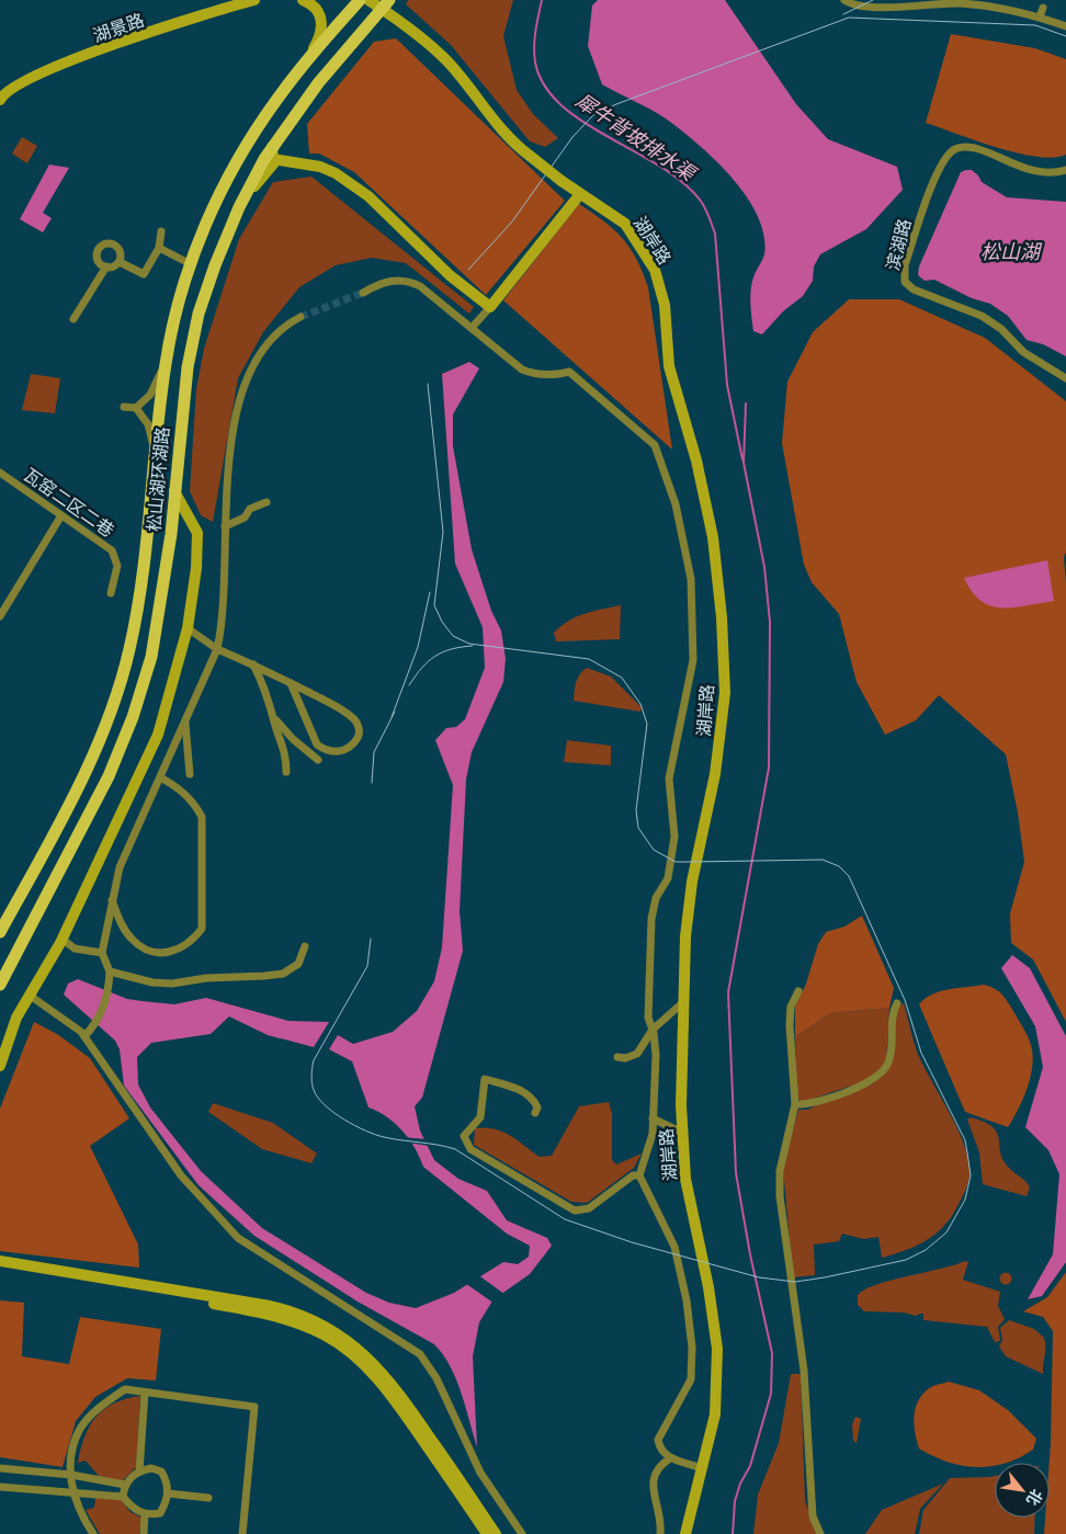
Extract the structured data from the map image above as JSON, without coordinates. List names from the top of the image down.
{
  "streets": {
    "main road": ["松山湖环湖路"],
    "street": [
      "湖景路",
      "湖岸路",
      "滨湖路",
      "瓦窑二区二巷"
    ]
  },
  "crossings": [
    ["湖岸路", "松山湖环湖路"]
  ],
  "water": ["犀牛背坡排水渠", "松山湖"],
  "north": "bottom right"
}
